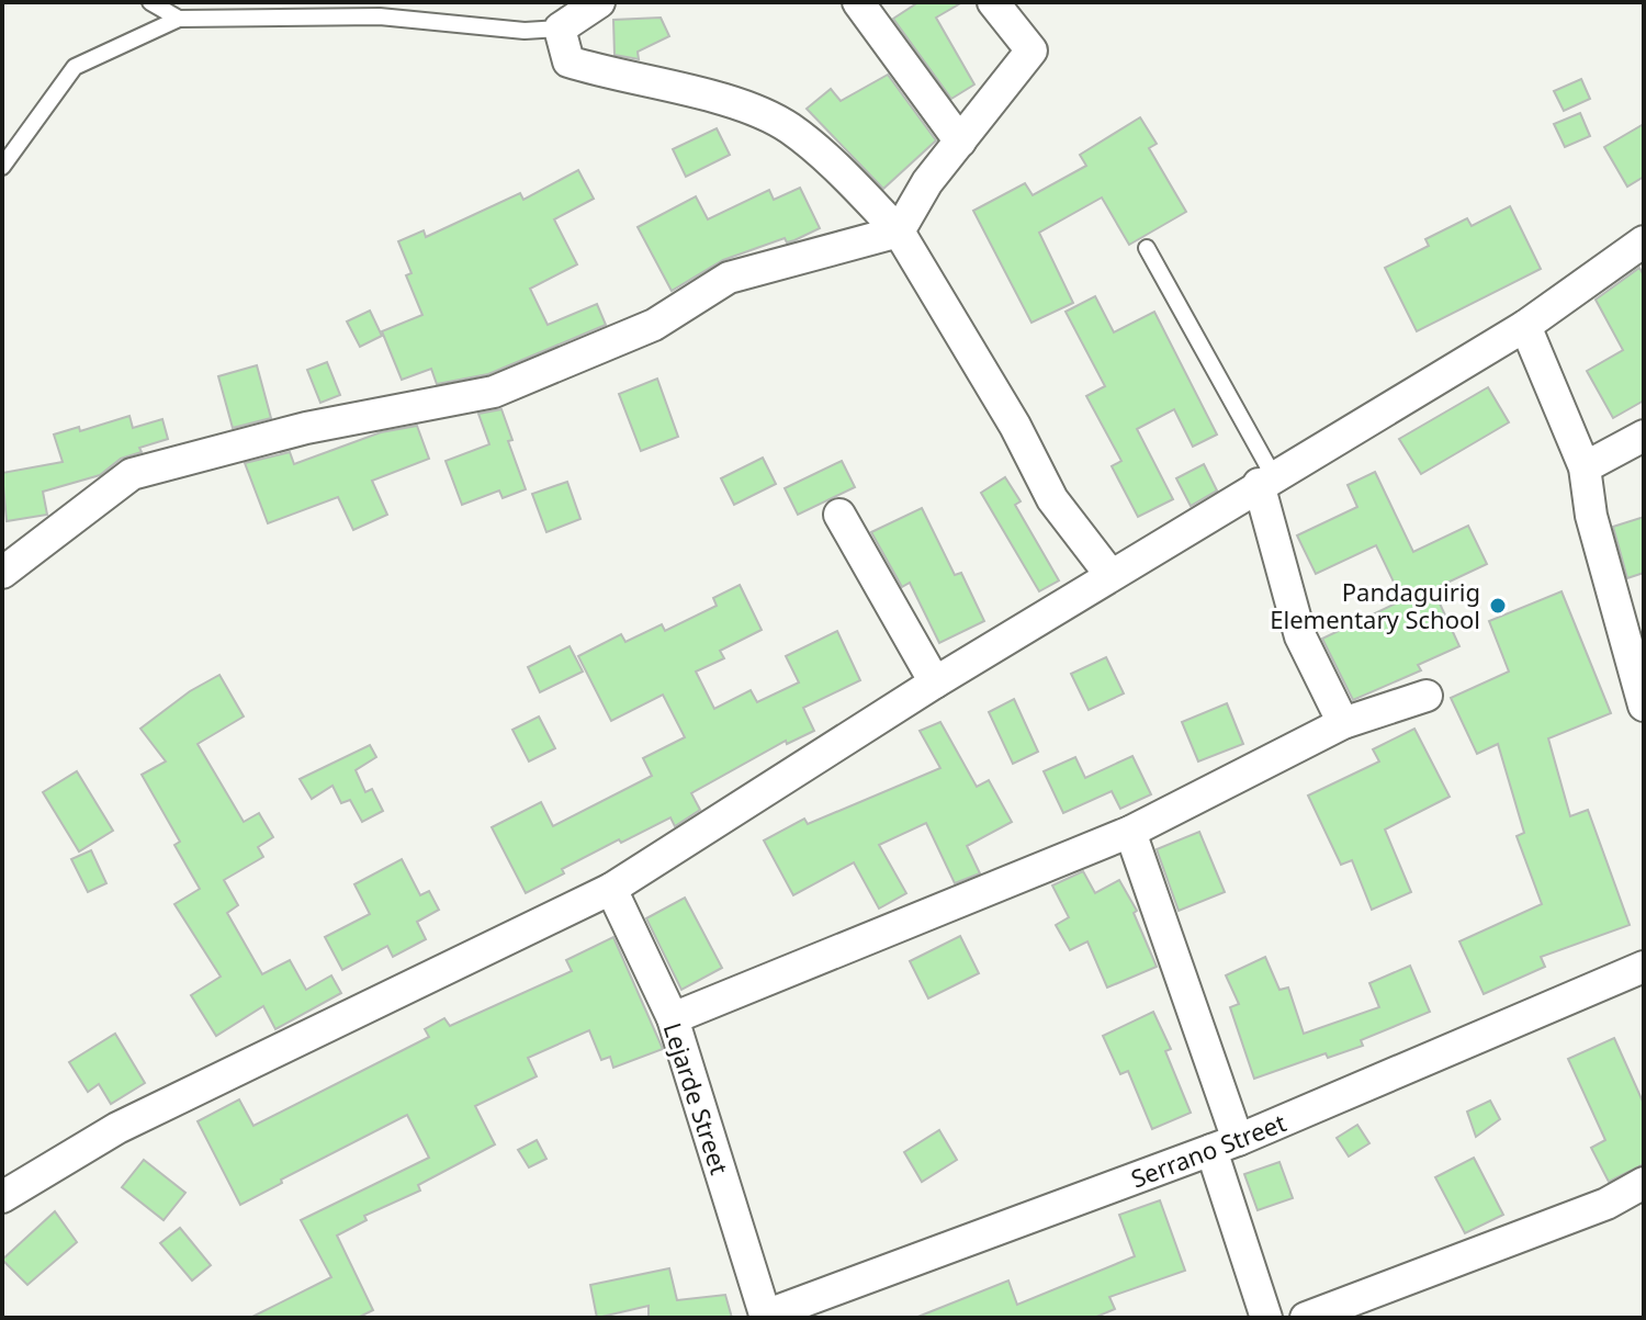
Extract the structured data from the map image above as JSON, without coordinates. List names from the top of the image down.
{
  "streets": {
    "street": ["Lejarde Street", "Serrano Street"]
  },
  "crossings": [
    ["Lejarde Street", "Serrano Street"]
  ],
  "places": ["Pandaguirig Elementary School"]
}
